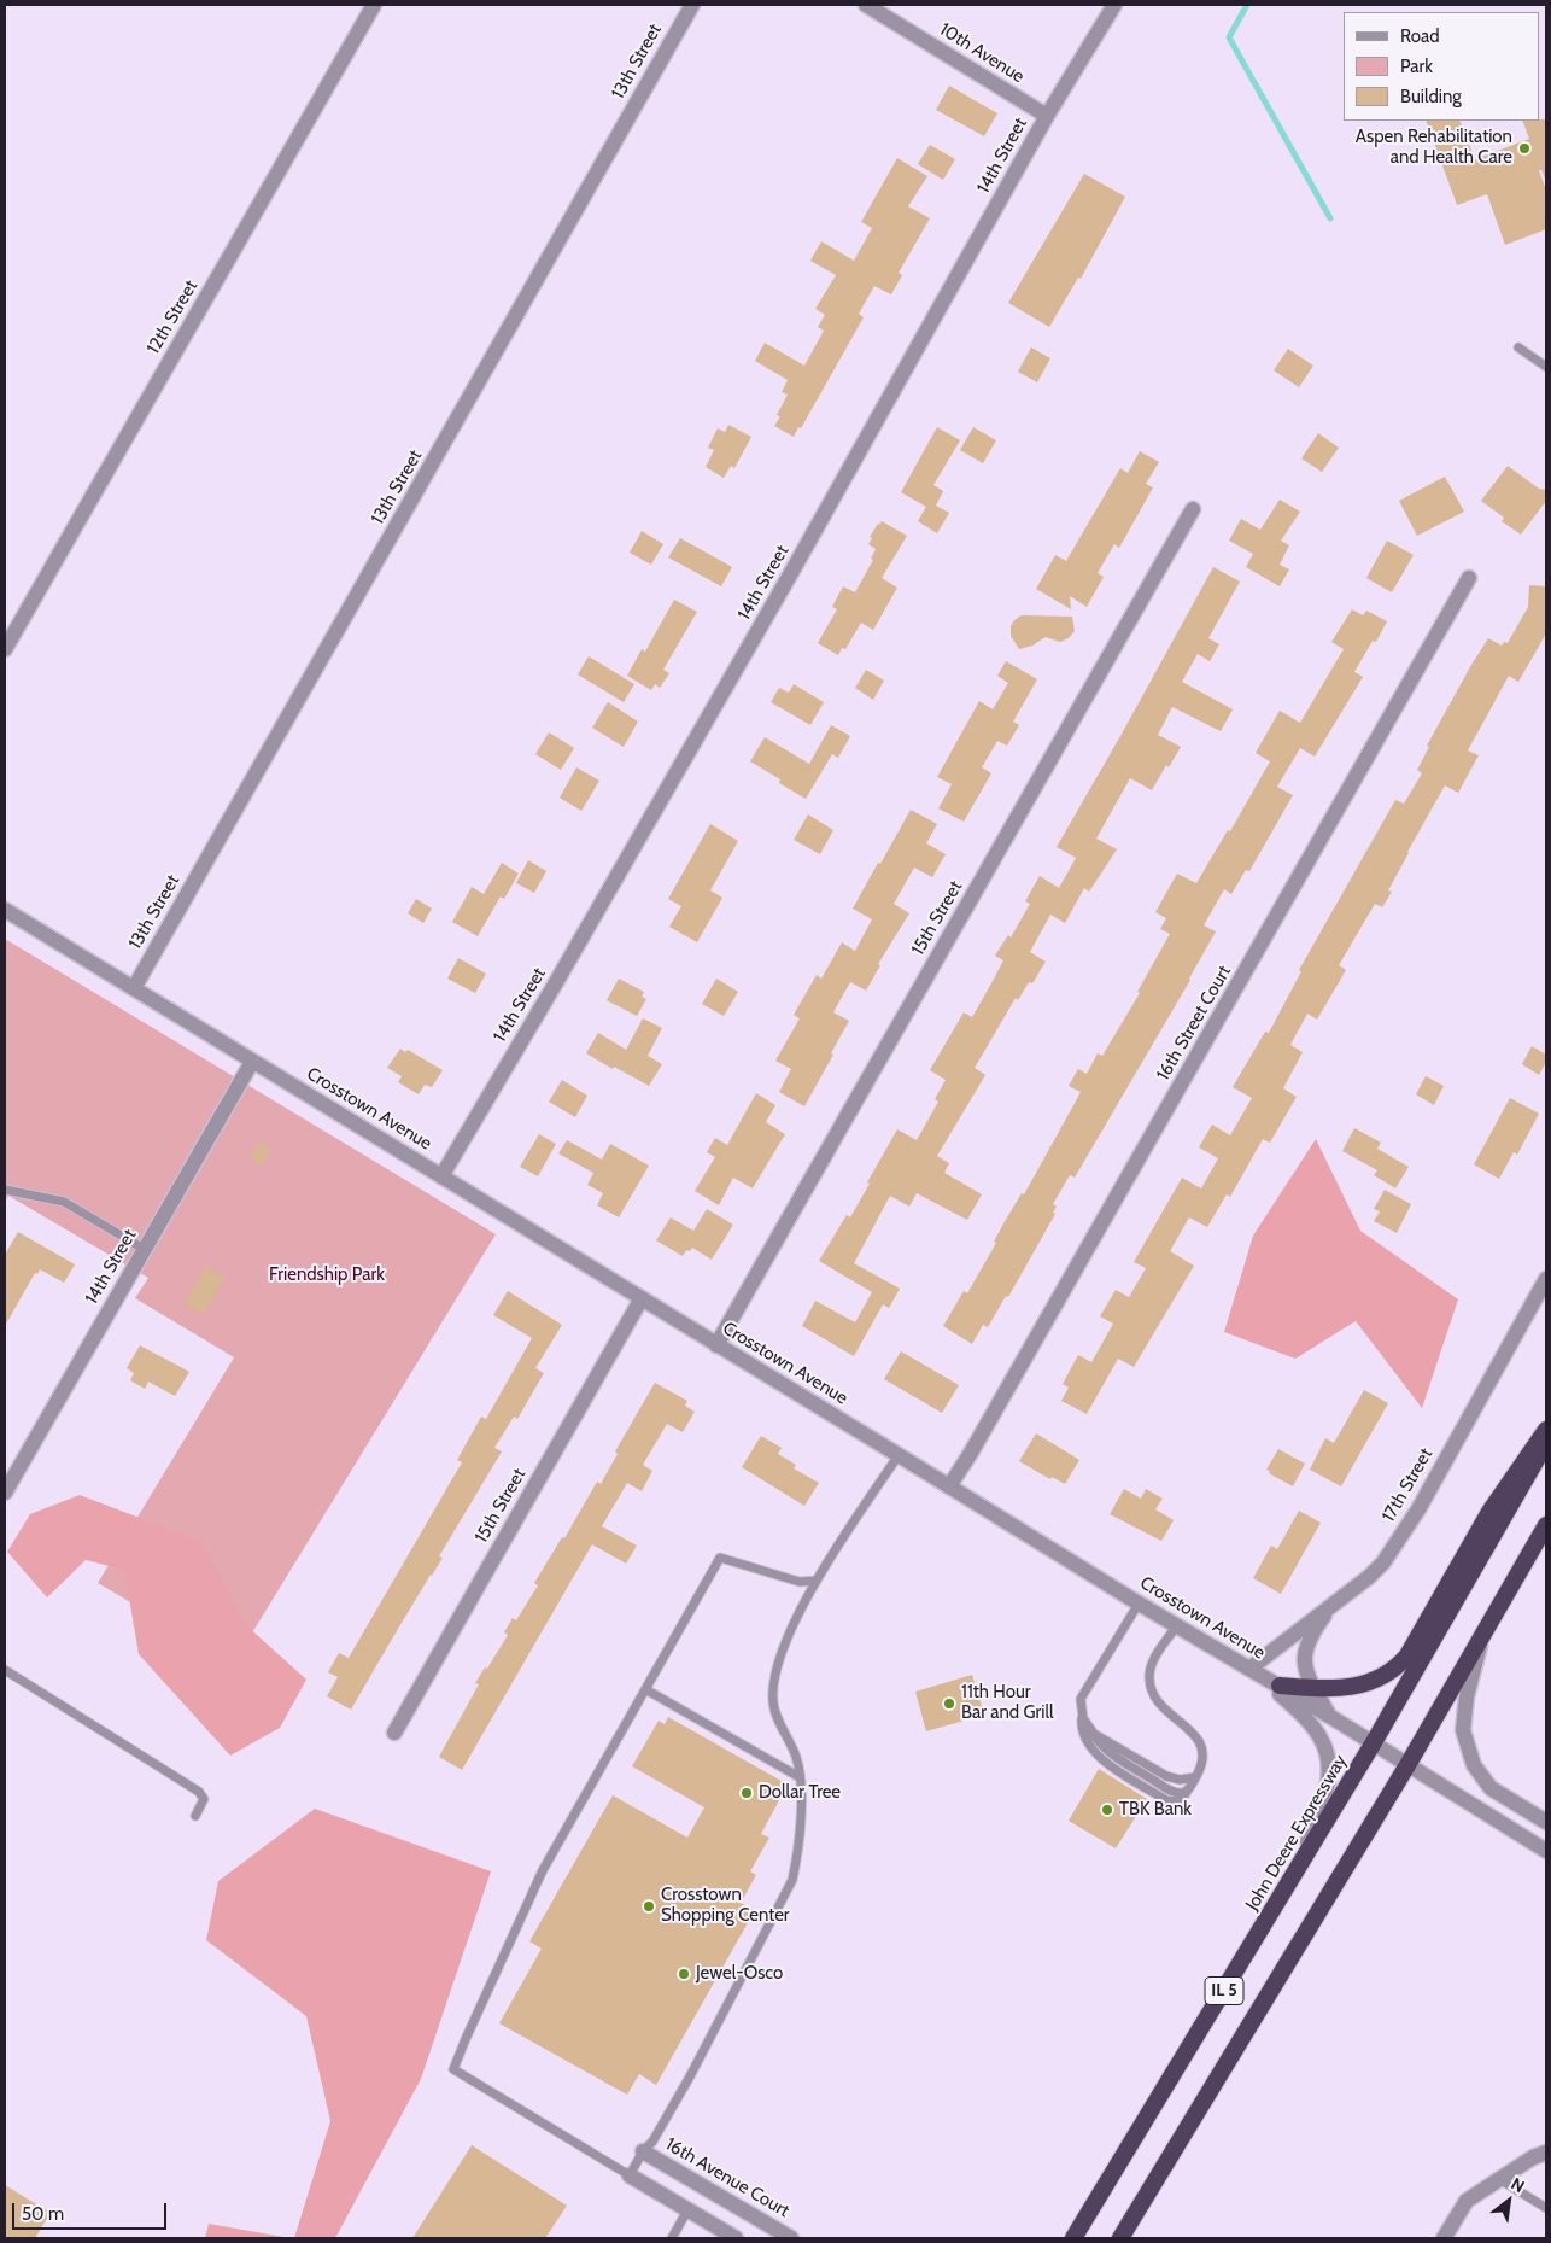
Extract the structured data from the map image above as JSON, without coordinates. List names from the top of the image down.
{
  "streets": {
    "highway": ["John Deere Expressway", "IL 5"],
    "street": [
      "10th Avenue",
      "13th Street",
      "14th Street",
      "12th Street",
      "15th Street",
      "16th Street Court",
      "Crosstown Avenue",
      "17th Street",
      "16th Avenue Court"
    ]
  },
  "crossings": [
    ["10th Avenue", "14th Street"],
    ["13th Street", "Crosstown Avenue"],
    ["14th Street", "Crosstown Avenue"],
    ["15th Street", "Crosstown Avenue"],
    ["16th Street Court", "Crosstown Avenue"],
    ["Crosstown Avenue", "17th Street"],
    ["Crosstown Avenue", "John Deere Expressway"],
    ["Crosstown Avenue", "IL 5"]
  ],
  "parks": ["Friendship Park"],
  "places": [
    "Aspen Rehabilitation and Health Care",
    "11th Hour Bar and Grill",
    "Dollar Tree",
    "TBK Bank",
    "Crosstown Shopping Center",
    "Jewel-Osco"
  ],
  "legend": ["Road", "Park", "Building"],
  "scale_bar": "50 m",
  "north": "top right"
}
